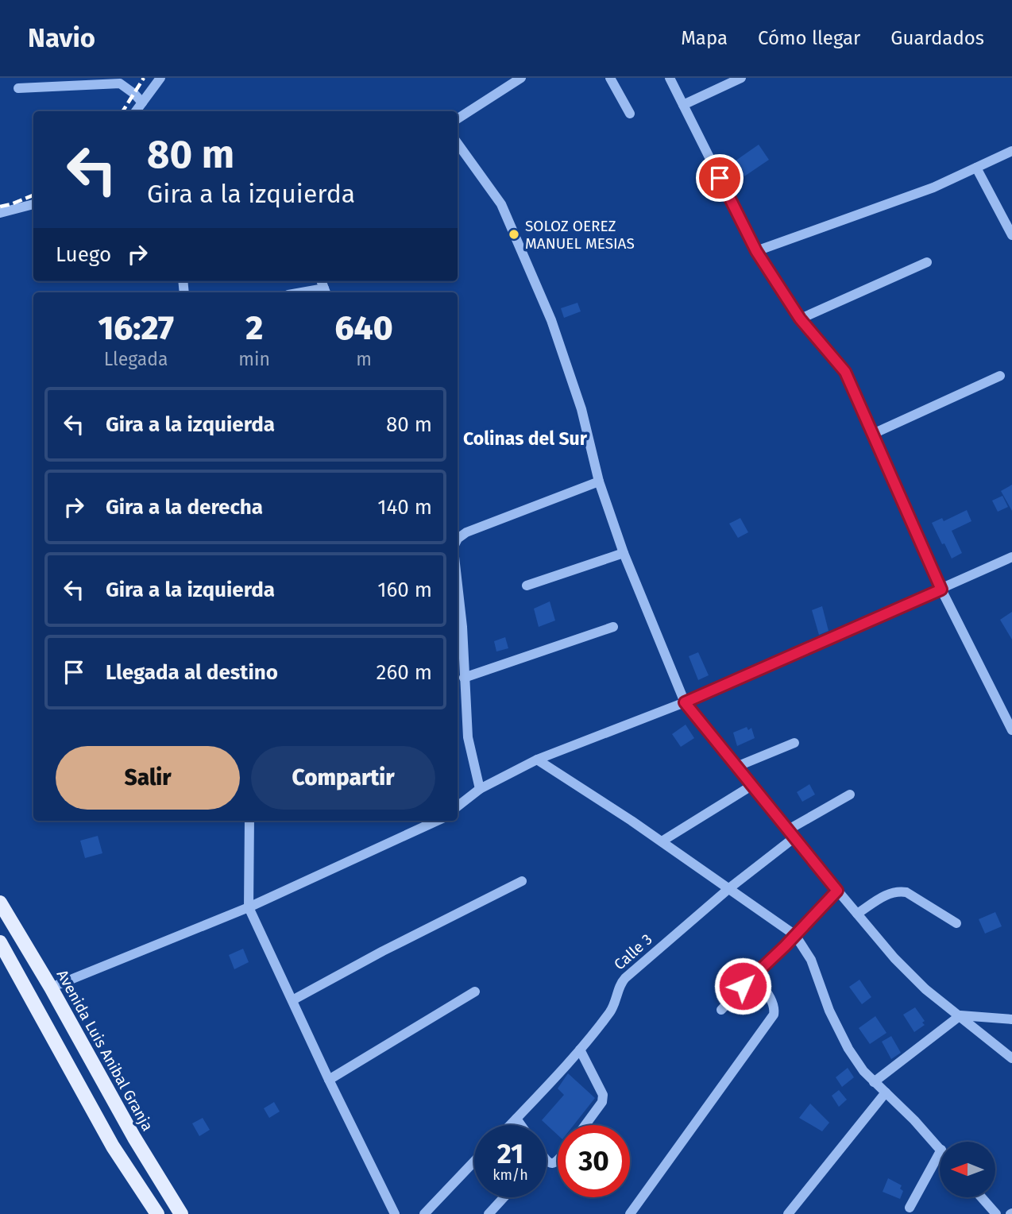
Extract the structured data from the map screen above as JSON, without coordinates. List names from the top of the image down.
{
  "streets": {
    "main road": ["Avenida Luis Anibal Granja"],
    "street": ["Calle 3"]
  },
  "districts": ["Colinas del Sur"],
  "places": ["SOLOZ OEREZ MANUEL MESIAS"],
  "north": "left",
  "page": {
    "header": "Navio",
    "nav": ["Mapa", "Cómo llegar", "Guardados"],
    "turn": ["80 m", "Gira a la izquierda"],
    "then": "Luego",
    "eta": [
      "16:27",
      "Llegada",
      "2",
      "min",
      "640",
      "m"
    ],
    "list": [
      {
        "name": "Gira a la izquierda",
        "value": "80 m"
      },
      {
        "name": "Gira a la derecha",
        "value": "140 m"
      },
      {
        "name": "Gira a la izquierda",
        "value": "160 m"
      },
      {
        "name": "Llegada al destino",
        "value": "260 m"
      }
    ],
    "buttons": ["Salir", "Compartir"],
    "speed": "21 km/h",
    "limit": "30"
  }
}
